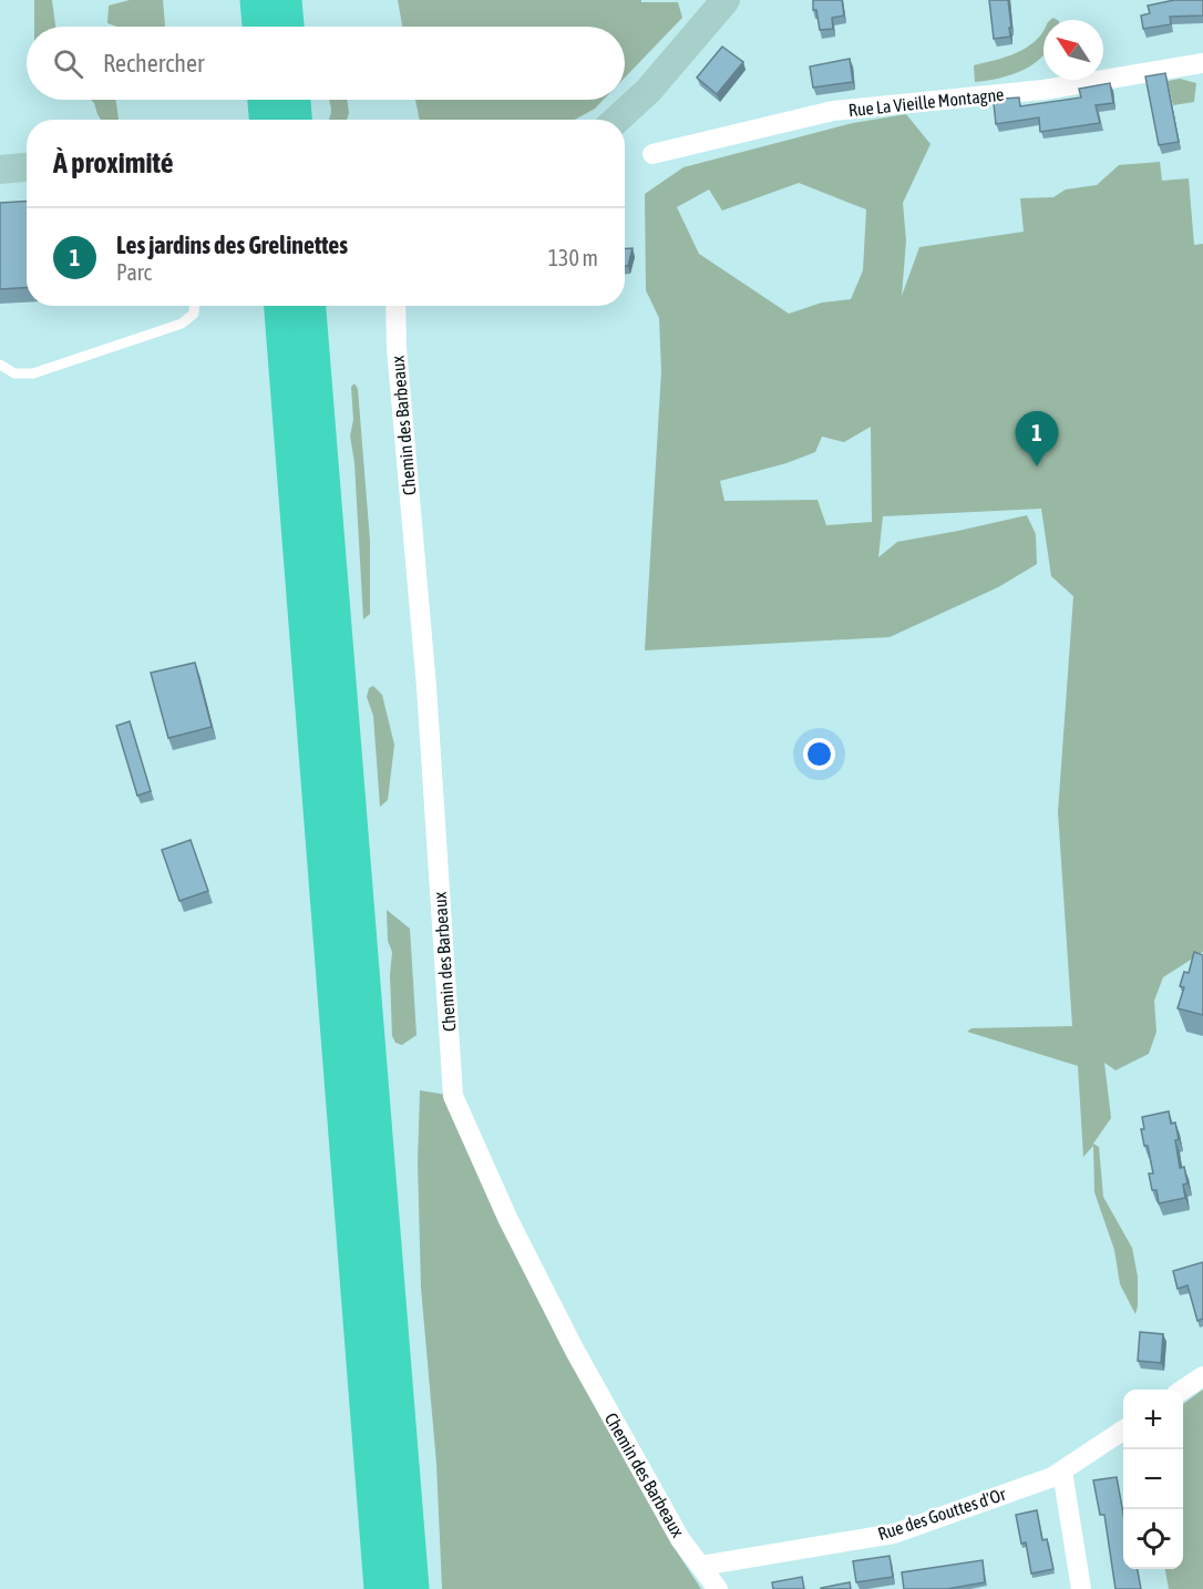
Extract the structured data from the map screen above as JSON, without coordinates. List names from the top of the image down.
{
  "streets": {
    "street": ["Rue La Vieille Montagne", "Chemin des Barbeaux", "Rue des Gouttes d'Or"]
  },
  "crossings": [
    ["Chemin des Barbeaux", "Rue des Gouttes d'Or"]
  ],
  "north": "top left",
  "page": {
    "search": "Rechercher",
    "heading": "À proximité",
    "list": [
      {
        "mark": "1",
        "name": "Les jardins des Grelinettes",
        "note": "Parc",
        "value": "130 m"
      }
    ],
    "pins": "1",
    "map_buttons": ["+", "−"]
  }
}
